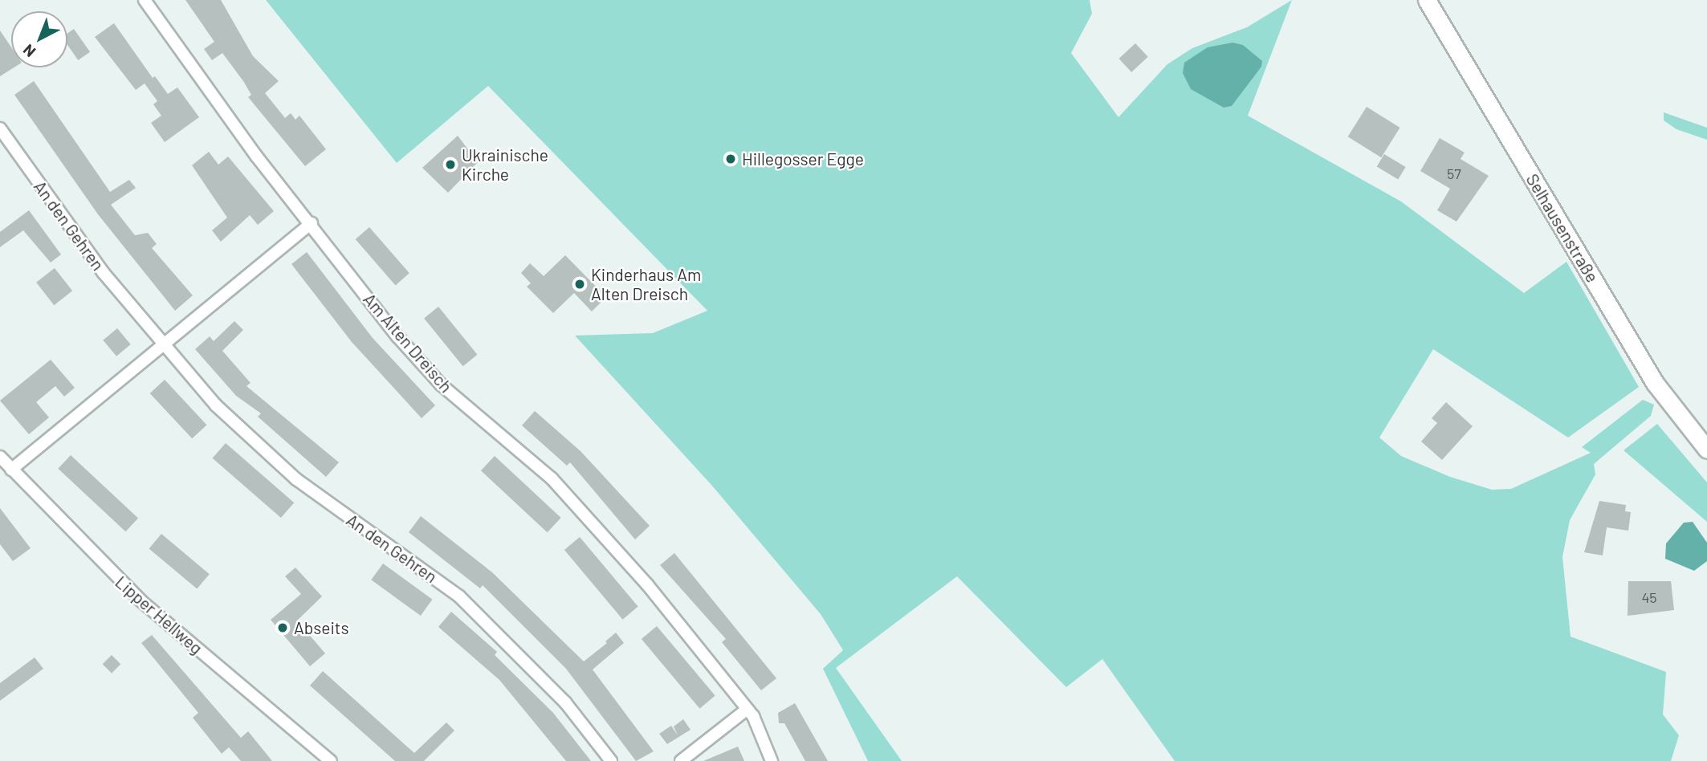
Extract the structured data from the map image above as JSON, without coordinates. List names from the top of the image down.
{
  "streets": {
    "street": [
      "An den Gehren",
      "Selhausenstraße",
      "Am Alten Dreisch",
      "Lipper Hellweg"
    ]
  },
  "places": [
    "Hillegosser Egge",
    "Ukrainische Kirche",
    "Kinderhaus Am Alten Dreisch",
    "Abseits"
  ],
  "house_numbers": ["57", "45"],
  "north": "bottom left"
}
